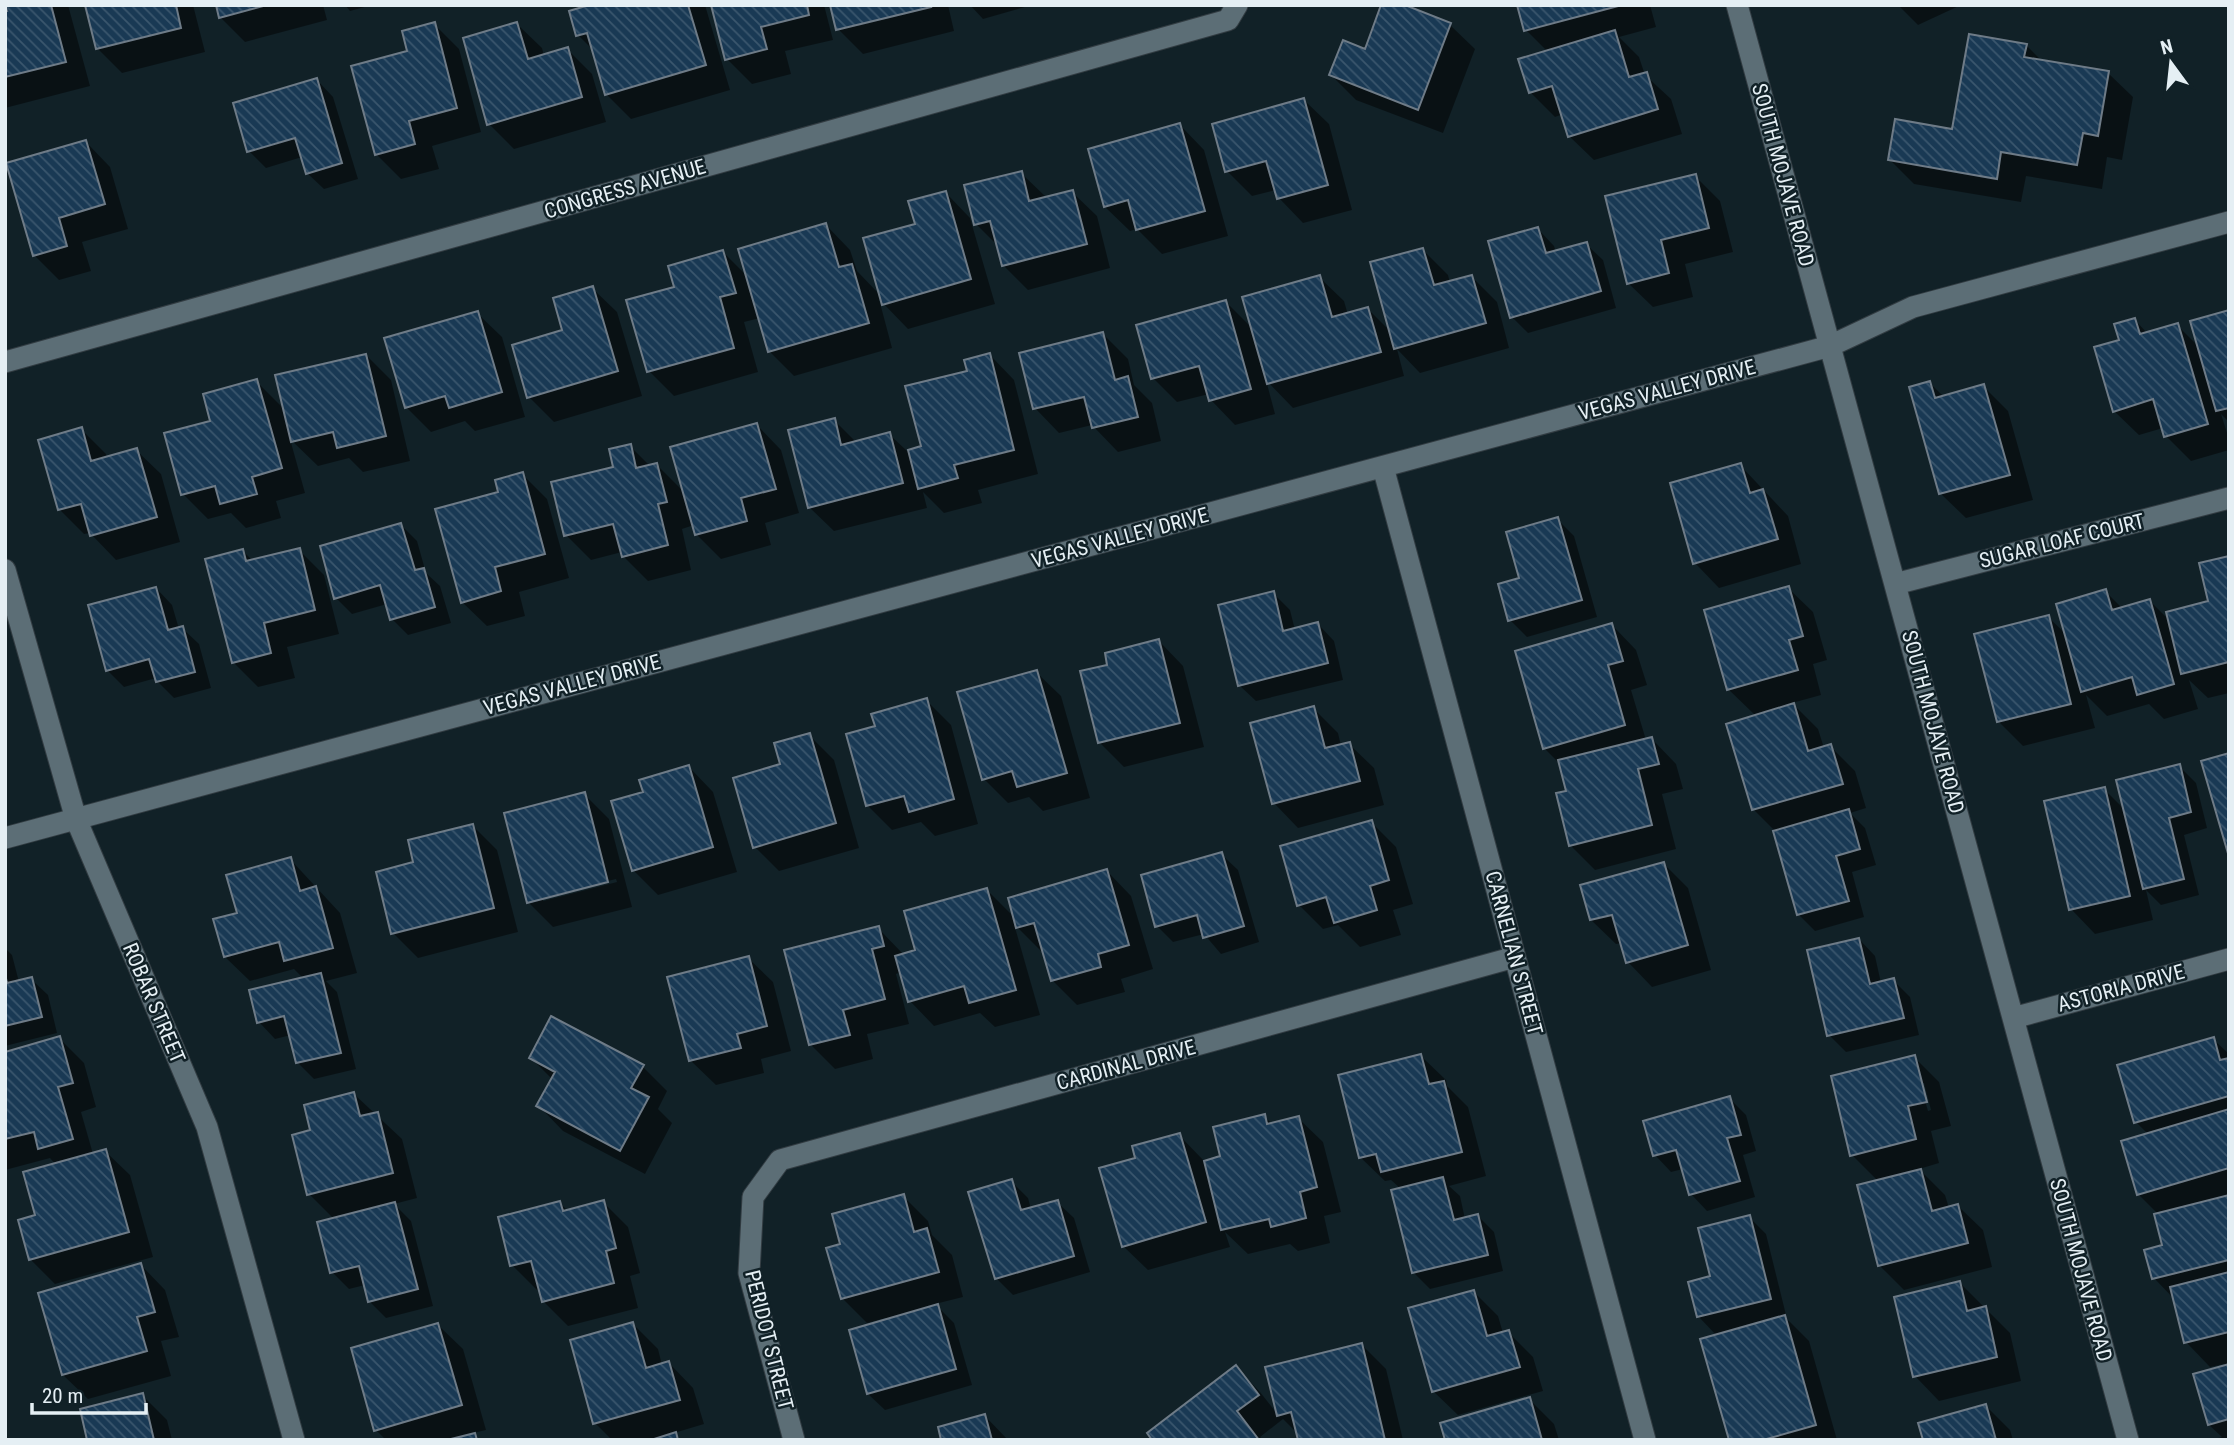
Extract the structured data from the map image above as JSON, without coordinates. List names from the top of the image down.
{
  "streets": {
    "street": [
      "SOUTH MOJAVE ROAD",
      "CONGRESS AVENUE",
      "VEGAS VALLEY DRIVE",
      "SUGAR LOAF COURT",
      "CARNELIAN STREET",
      "ASTORIA DRIVE",
      "ROBAR STREET",
      "CARDINAL DRIVE",
      "PERIDOT STREET"
    ]
  },
  "crossings": [
    ["SOUTH MOJAVE ROAD", "VEGAS VALLEY DRIVE"],
    ["SOUTH MOJAVE ROAD", "SUGAR LOAF COURT"],
    ["SOUTH MOJAVE ROAD", "ASTORIA DRIVE"],
    ["VEGAS VALLEY DRIVE", "CARNELIAN STREET"],
    ["VEGAS VALLEY DRIVE", "ROBAR STREET"],
    ["CARNELIAN STREET", "CARDINAL DRIVE"],
    ["CARDINAL DRIVE", "PERIDOT STREET"]
  ],
  "scale_bar": "20 m",
  "north": "top"
}
